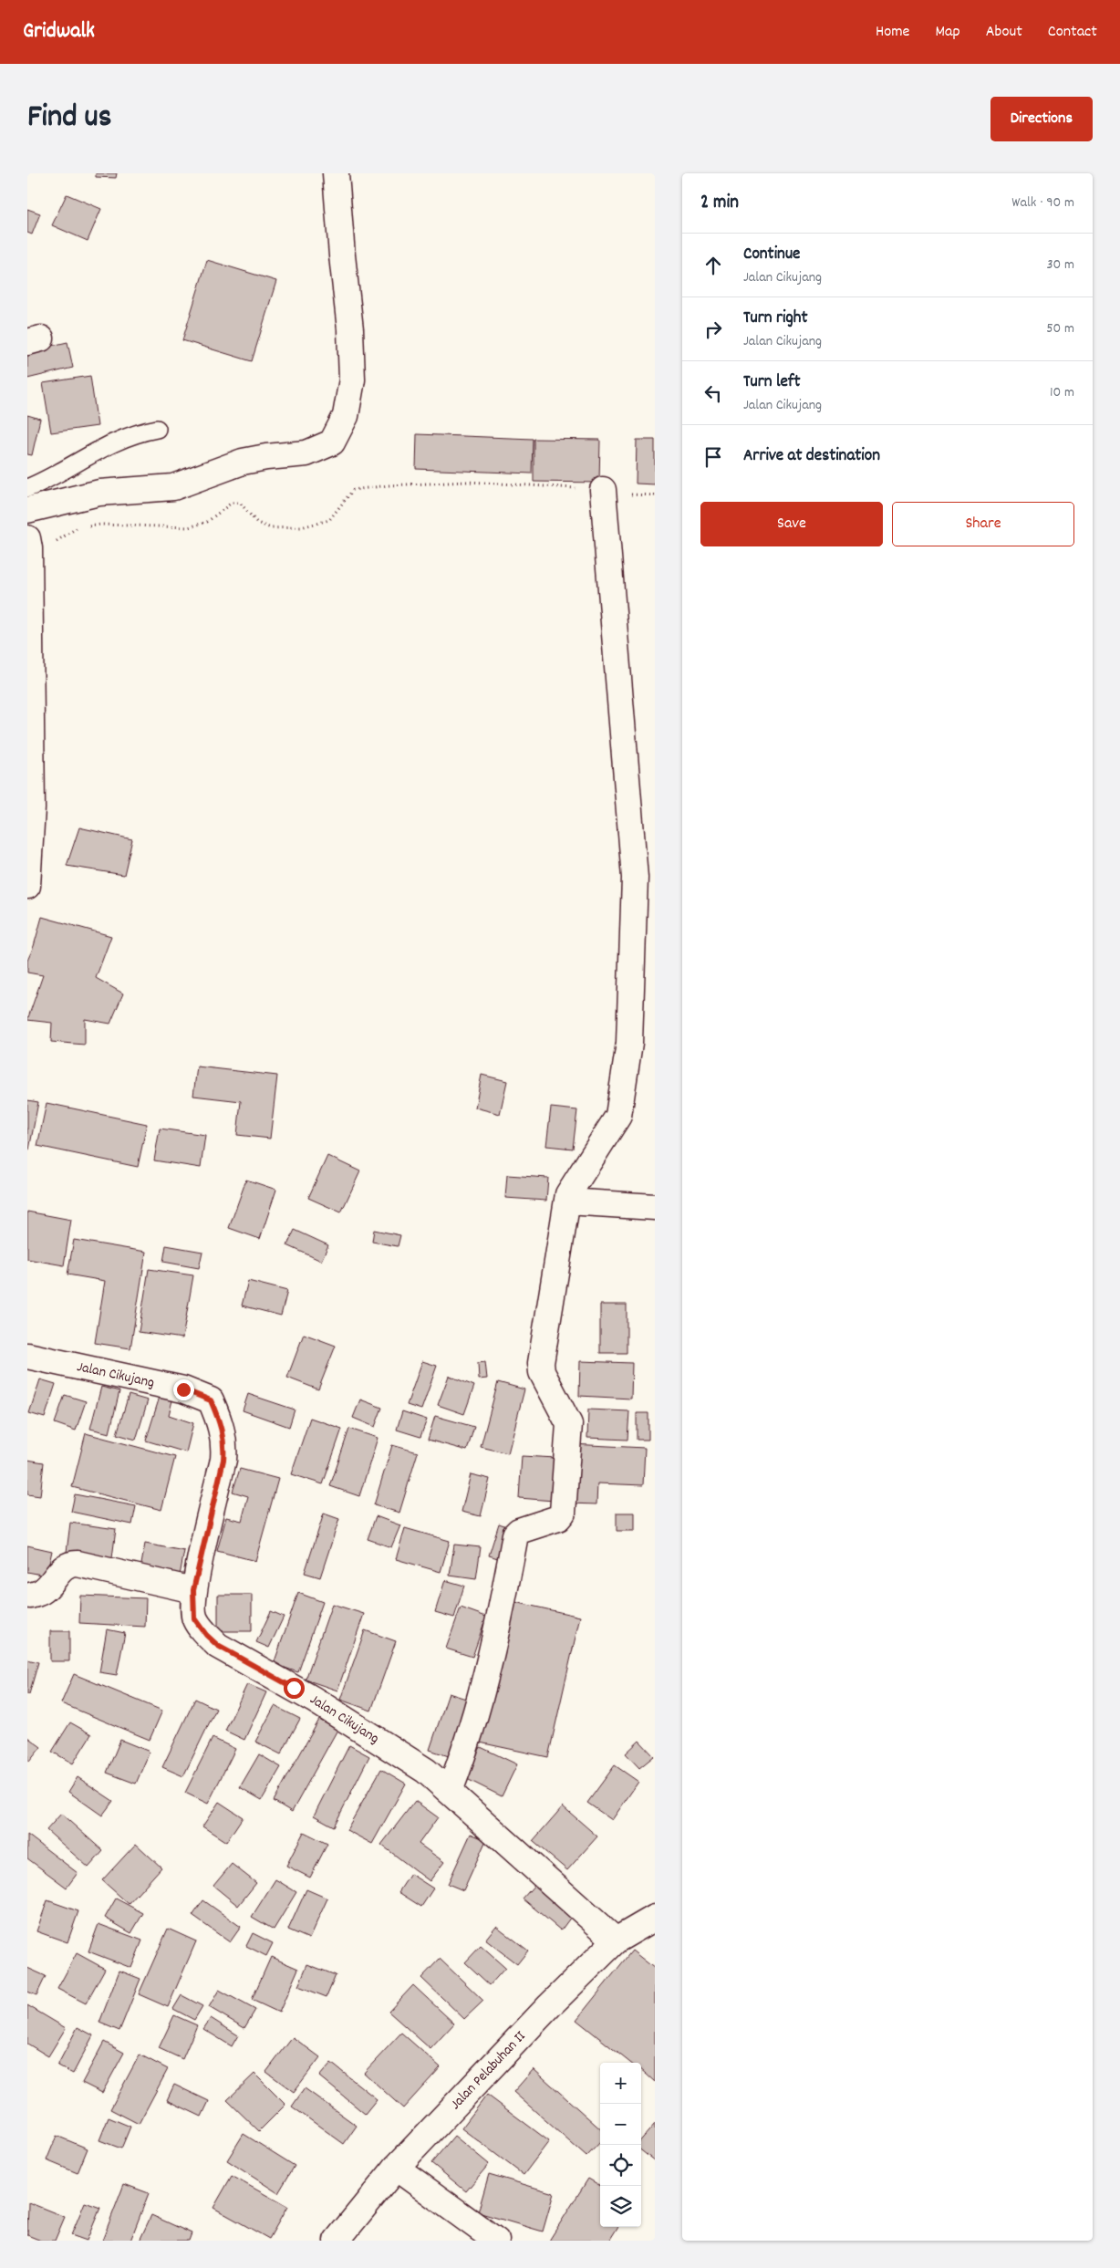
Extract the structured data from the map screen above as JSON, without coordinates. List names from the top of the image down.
{
  "streets": {
    "street": ["Jalan Cikujang", "Jalan Pelabuhan II"]
  },
  "crossings": [
    ["Jalan Cikujang", "Jalan Pelabuhan II"]
  ],
  "page": {
    "header": "Gridwalk",
    "nav": [
      "Home",
      "Map",
      "About",
      "Contact"
    ],
    "title": "Find us",
    "buttons": [
      "Directions",
      ["Save", "Share"]
    ],
    "heading": ["2 min", "Walk · 90 m"],
    "list": [
      ["Continue", "Jalan Cikujang", "30 m"],
      ["Turn right", "Jalan Cikujang", "50 m"],
      ["Turn left", "Jalan Cikujang", "10 m"],
      "Arrive at destination"
    ],
    "map_buttons": ["+", "−"]
  }
}
